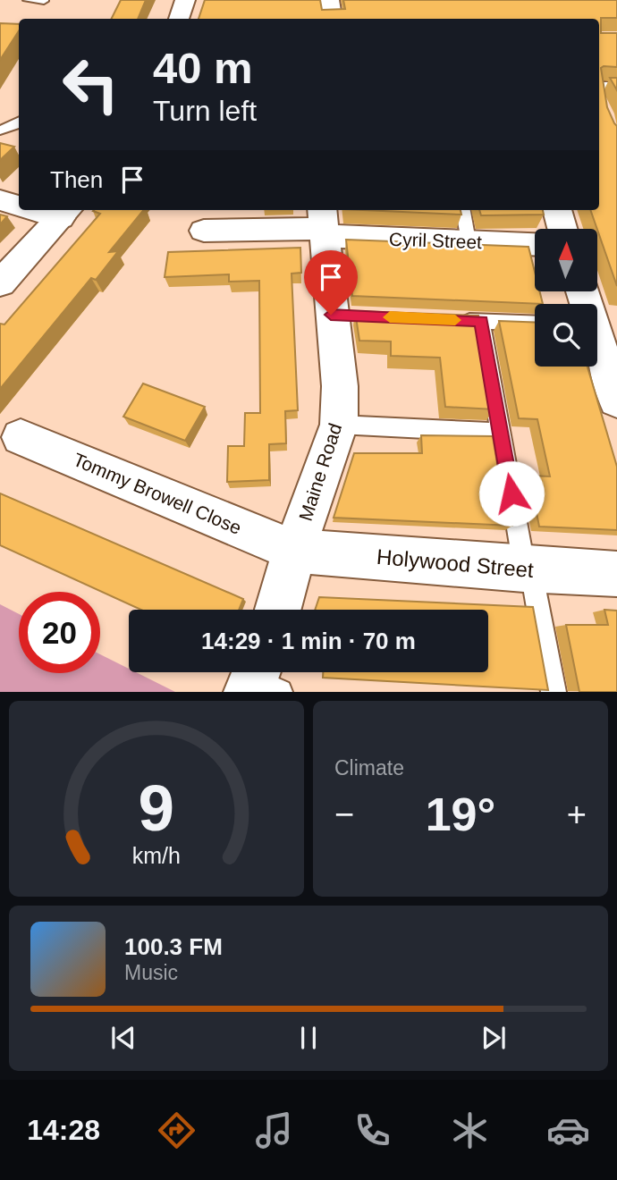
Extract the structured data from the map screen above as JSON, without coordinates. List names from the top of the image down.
{
  "streets": {
    "street": [
      "Cyril Street",
      "Maine Road",
      "Tommy Browell Close",
      "Holywood Street"
    ]
  },
  "crossings": [
    ["Cyril Street", "Maine Road"],
    ["Maine Road", "Tommy Browell Close"],
    ["Maine Road", "Holywood Street"],
    ["Tommy Browell Close", "Holywood Street"]
  ],
  "north": "top",
  "page": {
    "turn": ["40 m", "Turn left"],
    "then": "Then",
    "limit": "20",
    "trip": "14:29 · 1 min · 70 m",
    "tile": "Climate",
    "heat": ["−", "19°", "+"],
    "song": ["100.3 FM", "Music"],
    "tabs": "14:28",
    "gauge": ["9", "km/h"]
  }
}
